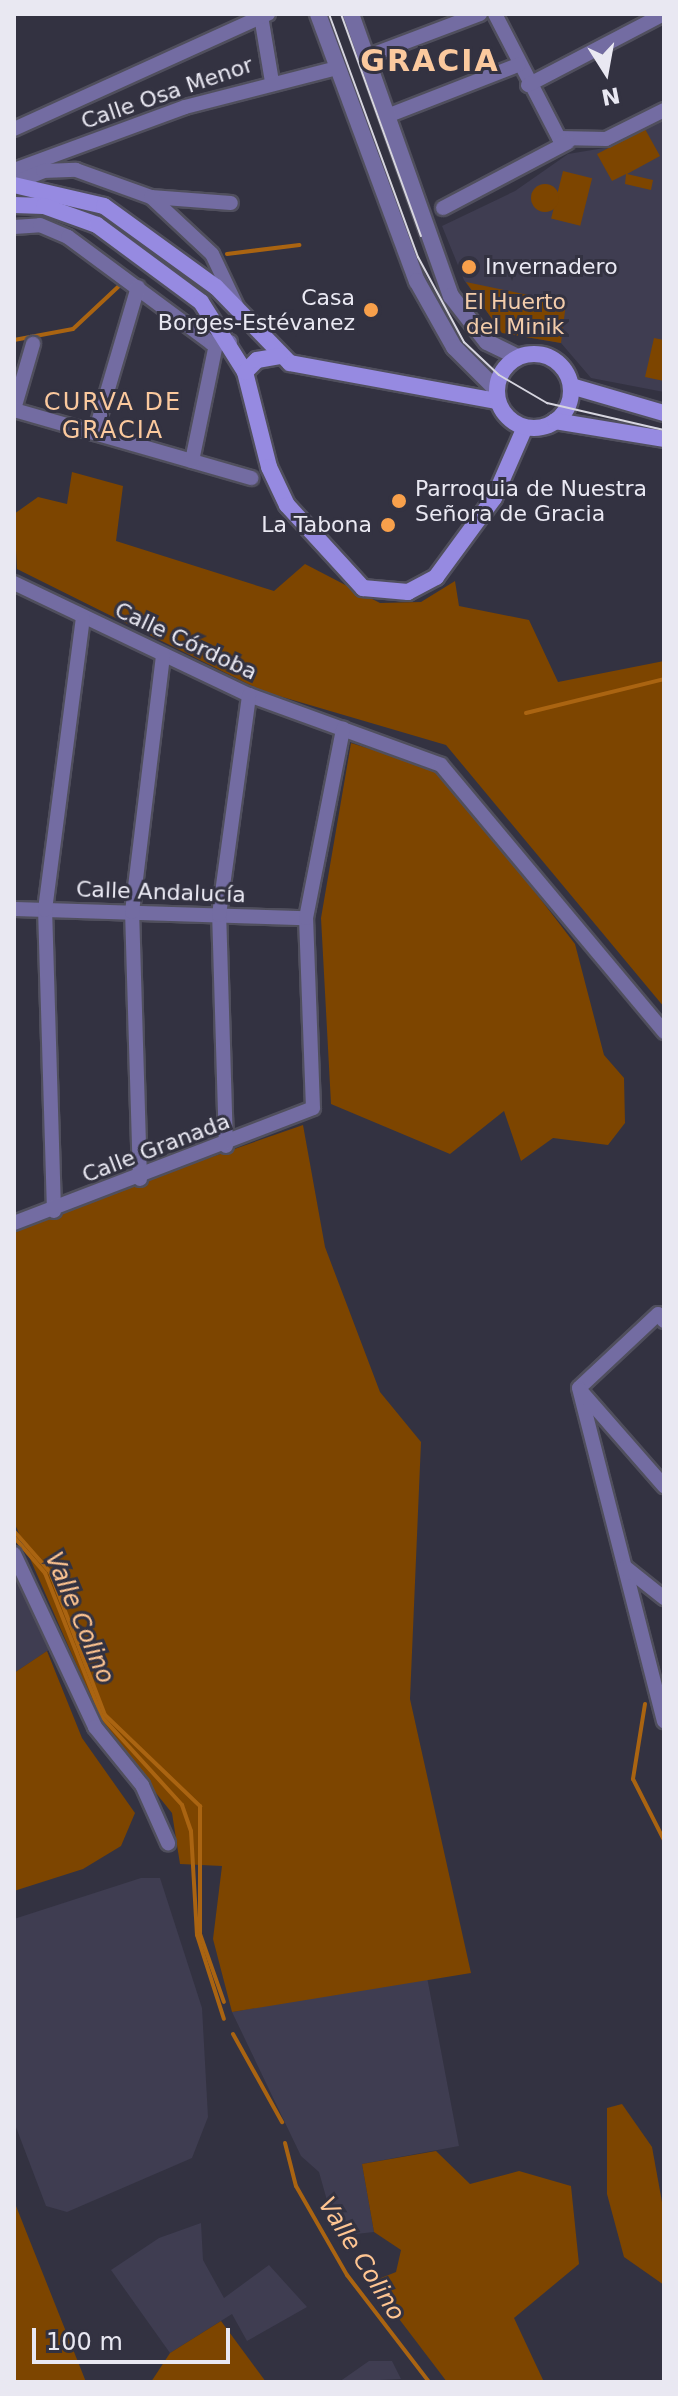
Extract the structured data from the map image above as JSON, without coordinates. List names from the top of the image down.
{
  "streets": {
    "street": [
      "Calle Osa Menor",
      "Calle Córdoba",
      "Calle Andalucía",
      "Calle Granada"
    ]
  },
  "crossings": [
    ["Calle Andalucía", "Calle Granada"]
  ],
  "districts": ["GRACIA", "CURVA DE GRACIA"],
  "water": ["Valle Colino"],
  "parks": ["El Huerto del Minik"],
  "places": [
    "Invernadero",
    "Casa Borges-Estévanez",
    "Parroquia de Nuestra Señora de Gracia",
    "La Tabona"
  ],
  "scale_bar": "100 m",
  "north": "bottom"
}
